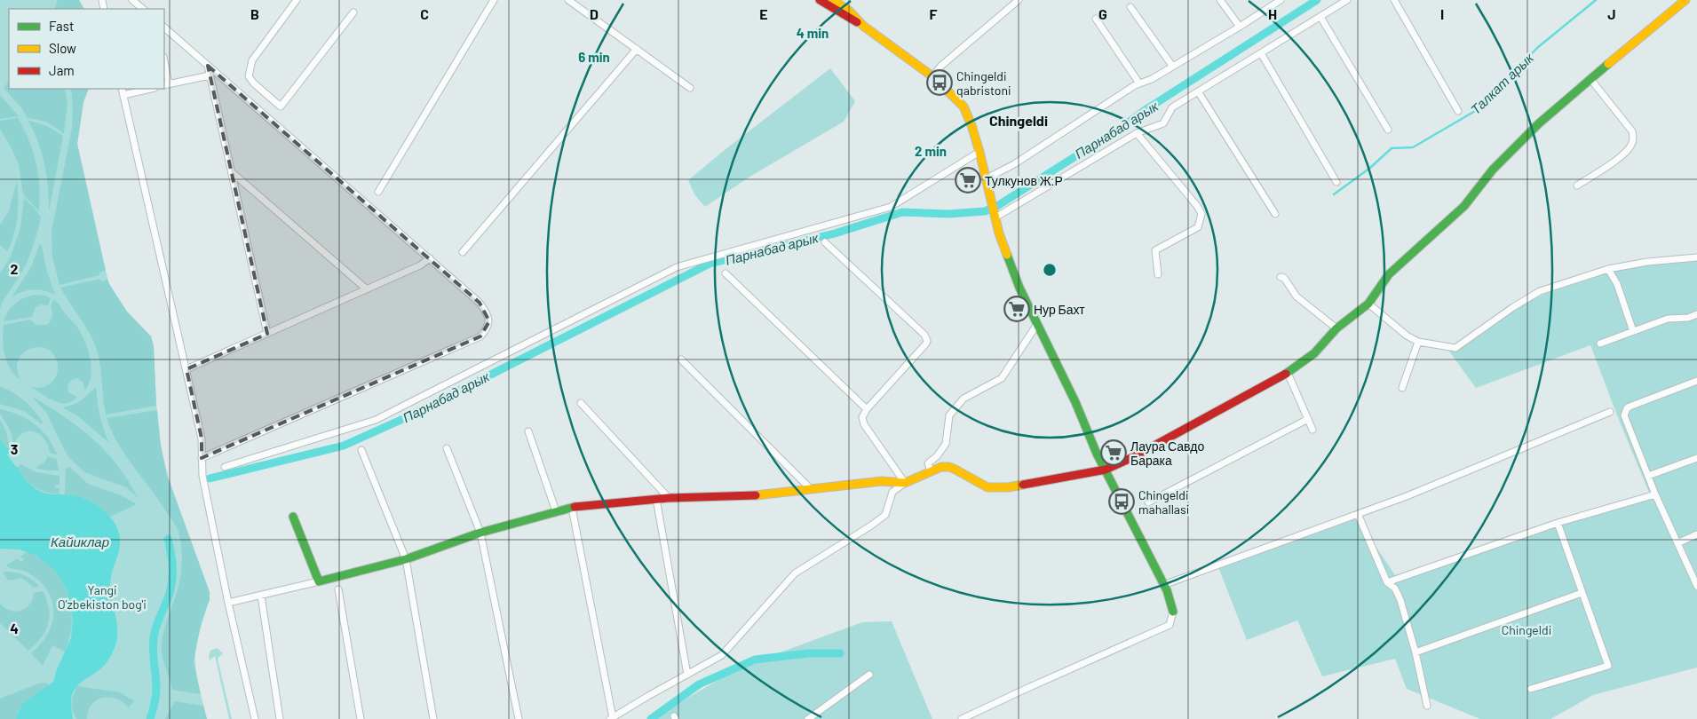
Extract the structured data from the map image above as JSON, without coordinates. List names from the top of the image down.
{
  "districts": ["Chingeldi"],
  "water": ["Талкат арык", "Парнабад арык", "Кайиклар"],
  "parks": ["Yangi O'zbekiston bog'i", "Chingeldi"],
  "places": {
    "bus stop": ["Chingeldi qabristoni", "Chingeldi mahallasi"],
    "supermarket": ["Тулкунов Ж.Р", "Нур Бахт", "Лаура Савдо Барака"]
  },
  "legend": ["Fast", "Slow", "Jam"],
  "grid": {
    "columns": [
      "B",
      "C",
      "D",
      "E",
      "F",
      "G",
      "H",
      "I",
      "J"
    ],
    "rows": ["2", "3", "4"]
  },
  "rings": ["4 min", "6 min", "2 min"]
}
